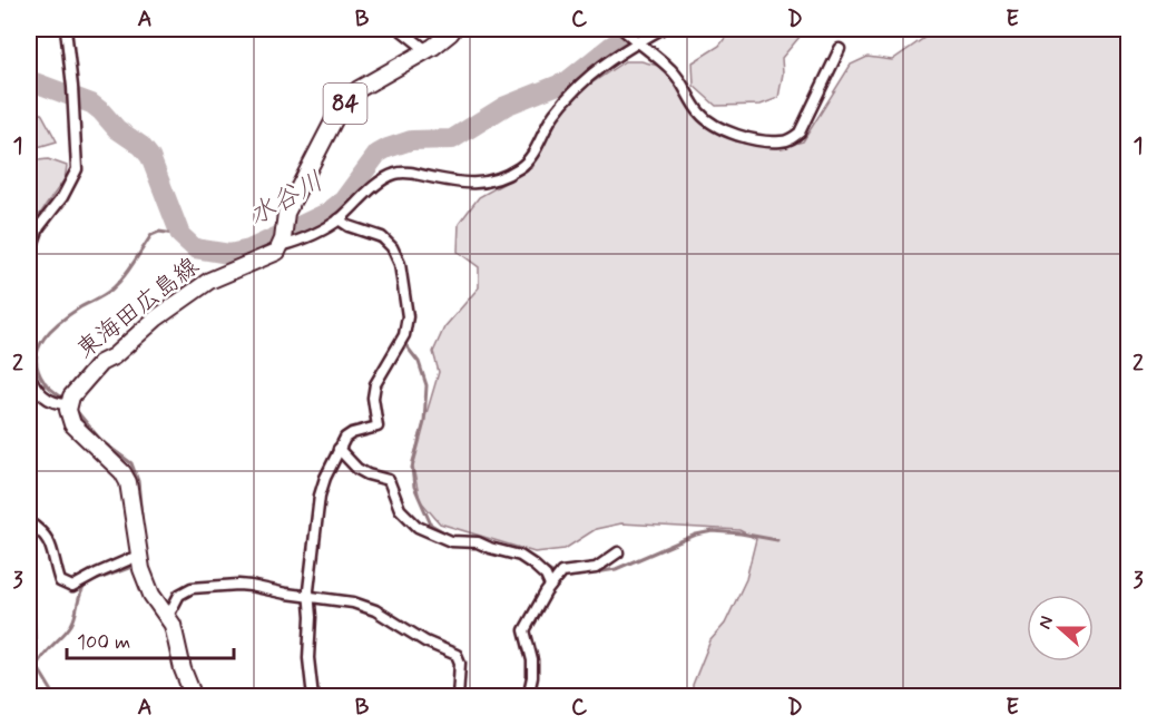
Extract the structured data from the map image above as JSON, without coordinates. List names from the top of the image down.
{
  "streets": {
    "main road": ["84", "東海田広島線"]
  },
  "crossings": [
    ["84", "東海田広島線"]
  ],
  "water": ["水谷川"],
  "scale_bar": "100 m",
  "north": "left",
  "grid": {
    "columns": [
      "A",
      "B",
      "C",
      "D",
      "E"
    ],
    "rows": ["1", "2", "3"]
  }
}
